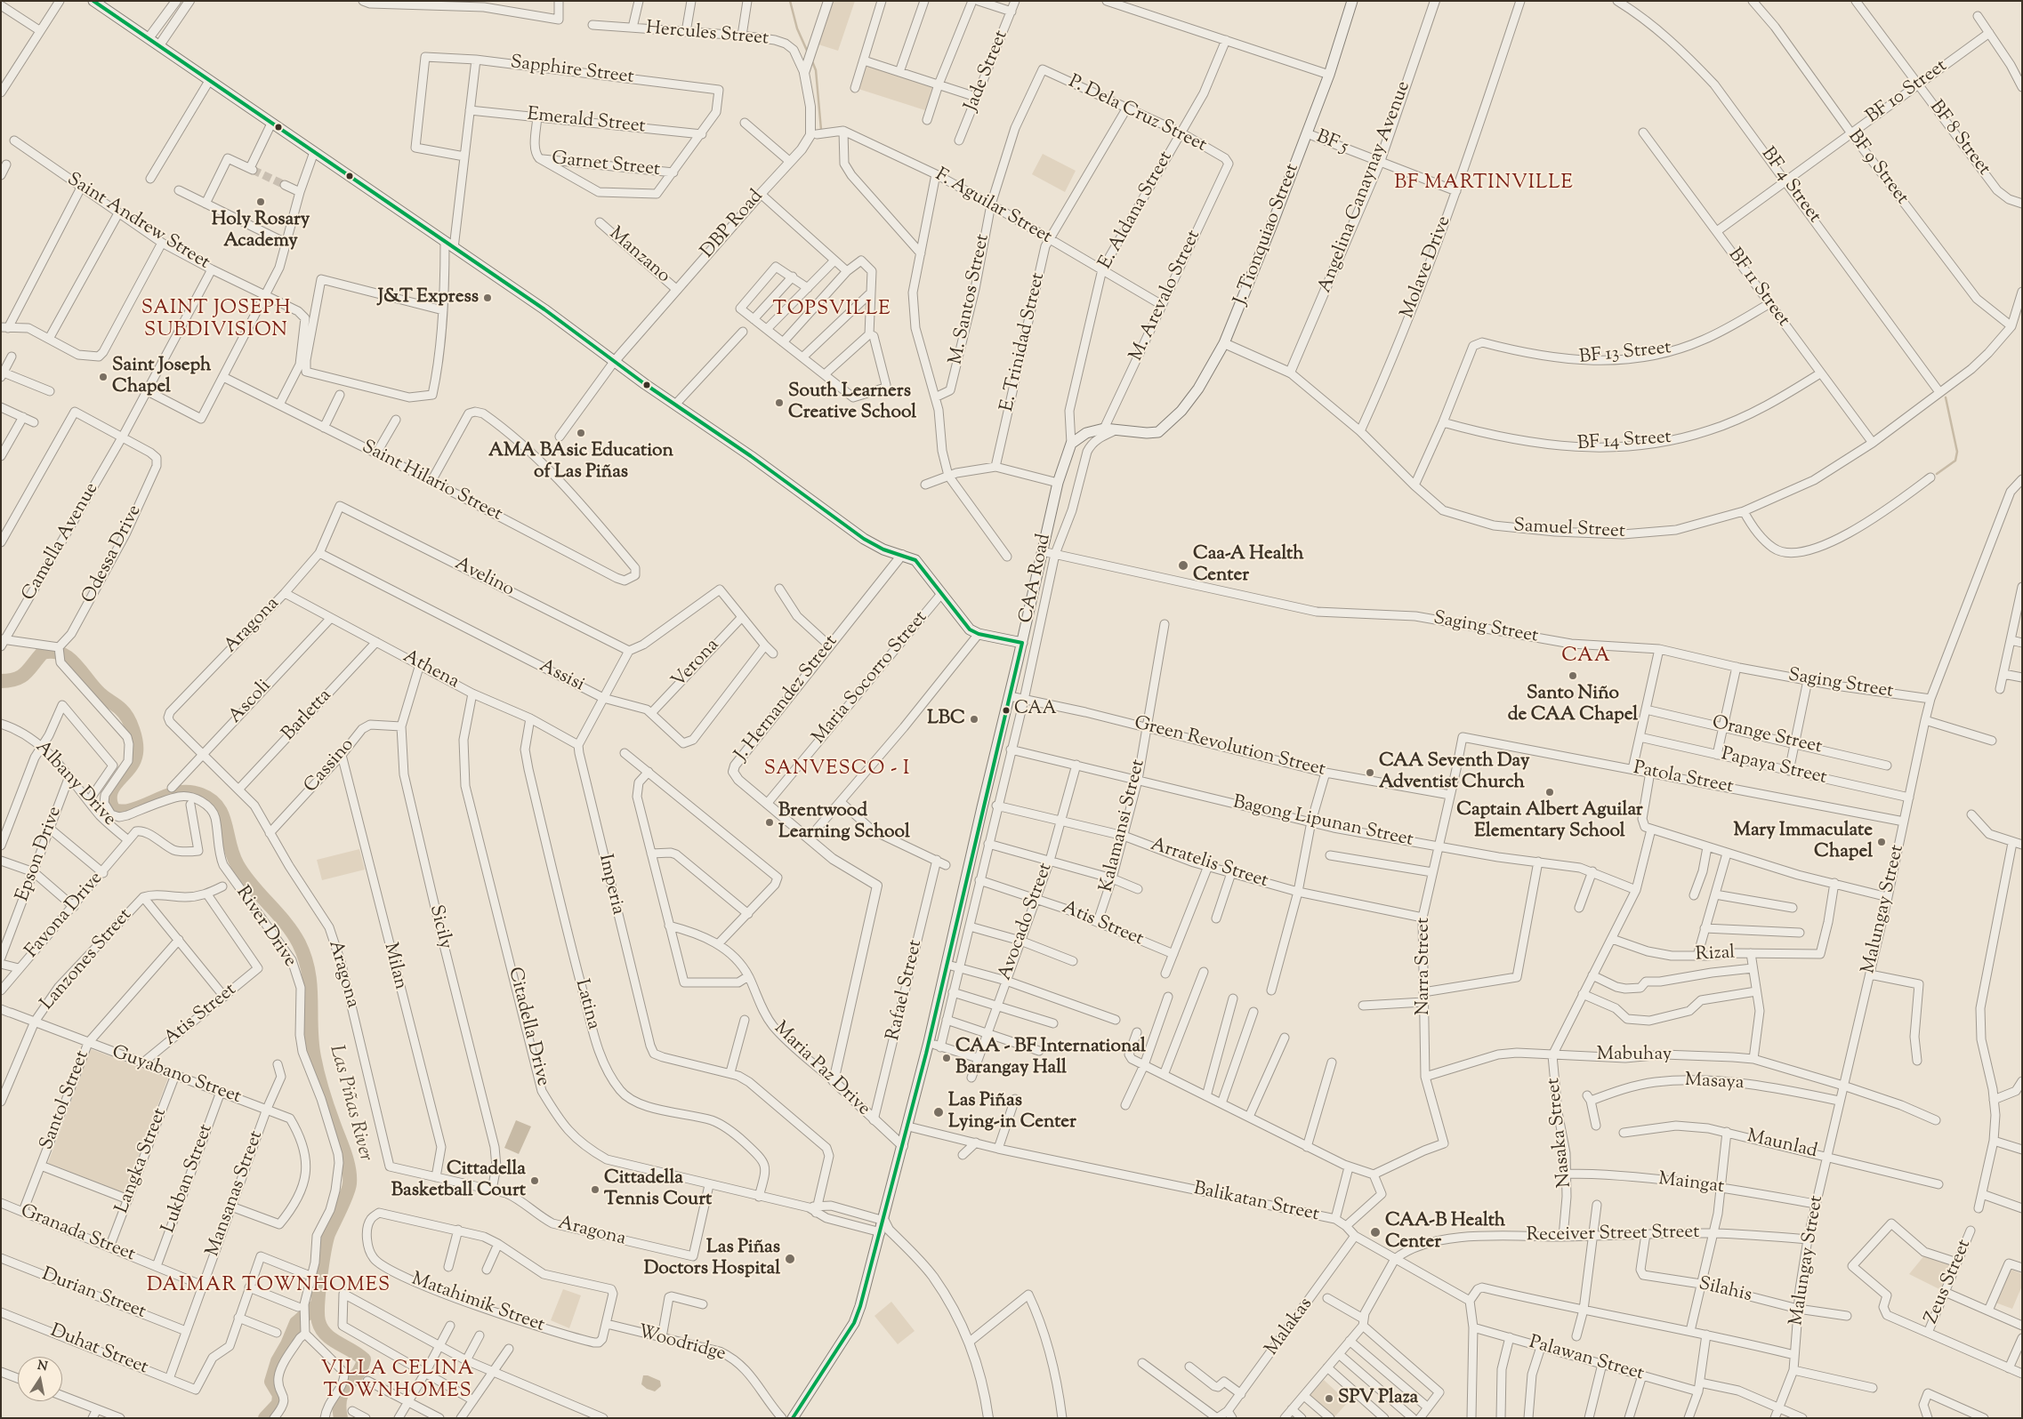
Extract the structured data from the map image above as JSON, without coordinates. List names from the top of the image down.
{
  "streets": {
    "main road": ["J. Tionquiao Street", "CAA Road"],
    "street": [
      "Hercules Street",
      "Sapphire Street",
      "Jade Street",
      "BF 10 Street",
      "P. Dela Cruz Street",
      "Emerald Street",
      "BF 8 Street",
      "BF 5",
      "Garnet Street",
      "BF 9 Street",
      "BF 4 Street",
      "Angelina Canaynay Avenue",
      "F. Aguilar Street",
      "E. Aldana Street",
      "Saint Andrew Street",
      "DBP Road",
      "Manzano",
      "Molave Drive",
      "BF 11 Street",
      "M. Arevalo Street",
      "M. Santos Street",
      "E. Trinidad Street",
      "BF 13 Street",
      "BF 14 Street",
      "Saint Hilario Street",
      "Samuel Street",
      "Camella Avenue",
      "Odessa Drive",
      "Avelino",
      "Aragona",
      "Saging Street",
      "Verona",
      "Athena",
      "Assisi",
      "Maria Socorro Street",
      "J. Hernandez Street",
      "Ascoli",
      "Barletta",
      "Orange Street",
      "Green Revolution Street",
      "Cassino",
      "Papaya Street",
      "Patola Street",
      "Albany Drive",
      "Bagong Lipunan Street",
      "Kalamansi Street",
      "Epson Drive",
      "Arratelis Street",
      "Imperia",
      "Malungay Street",
      "Favona Drive",
      "Avocado Street",
      "Atis Street",
      "River Drive",
      "Sicily",
      "Rizal",
      "Lanzones Street",
      "Milan",
      "Narra Street",
      "Rafael Street",
      "Latina",
      "Citadella Drive",
      "Mabuhay",
      "Maria Paz Drive",
      "Guyabano Street",
      "Masaya",
      "Santol Street",
      "Nasaka Street",
      "Maunlad",
      "Langka Street",
      "Lukban Street",
      "Maingat",
      "Mansanas Street",
      "Balikatan Street",
      "Granada Street",
      "Receiver Street Street",
      "Zeus Street",
      "Silahis",
      "Durian Street",
      "Matahimik Street",
      "Malakas",
      "Woodridge",
      "Duhat Street",
      "Palawan Street"
    ]
  },
  "crossings": [
    ["Hercules Street", "DBP Road"],
    ["Sapphire Street", "Emerald Street"],
    ["BF 10 Street", "BF 8 Street"],
    ["BF 10 Street", "BF 9 Street"],
    ["BF 10 Street", "BF 4 Street"],
    ["BF 10 Street", "BF 11 Street"],
    ["P. Dela Cruz Street", "E. Aldana Street"],
    ["P. Dela Cruz Street", "M. Arevalo Street"],
    ["P. Dela Cruz Street", "M. Santos Street"],
    ["P. Dela Cruz Street", "E. Trinidad Street"],
    ["BF 5", "Angelina Canaynay Avenue"],
    ["BF 5", "J. Tionquiao Street"],
    ["BF 5", "Molave Drive"],
    ["BF 9 Street", "Samuel Street"],
    ["BF 4 Street", "Samuel Street"],
    ["Angelina Canaynay Avenue", "Samuel Street"],
    ["F. Aguilar Street", "E. Aldana Street"],
    ["F. Aguilar Street", "M. Arevalo Street"],
    ["F. Aguilar Street", "M. Santos Street"],
    ["F. Aguilar Street", "E. Trinidad Street"],
    ["E. Aldana Street", "CAA Road"],
    ["Saint Andrew Street", "Saint Hilario Street"],
    ["Saint Andrew Street", "Camella Avenue"],
    ["DBP Road", "Manzano"],
    ["J. Tionquiao Street", "Samuel Street"],
    ["Molave Drive", "Samuel Street"],
    ["BF 11 Street", "BF 13 Street"],
    ["BF 11 Street", "BF 14 Street"],
    ["BF 11 Street", "Samuel Street"],
    ["BF 13 Street", "BF 14 Street"],
    ["Camella Avenue", "Odessa Drive"],
    ["Odessa Drive", "River Drive"],
    ["Avelino", "Aragona"],
    ["CAA Road", "Saging Street"],
    ["CAA Road", "Green Revolution Street"],
    ["CAA Road", "Citadella Drive"],
    ["CAA Road", "Maria Paz Drive"],
    ["CAA Road", "Balikatan Street"],
    ["Aragona", "Athena"],
    ["Aragona", "Assisi"],
    ["Aragona", "Ascoli"],
    ["Aragona", "Barletta"],
    ["Aragona", "Cassino"],
    ["Aragona", "Sicily"],
    ["Aragona", "Milan"],
    ["Aragona", "Citadella Drive"],
    ["Saging Street", "Malungay Street"],
    ["Verona", "Assisi"],
    ["Athena", "Ascoli"],
    ["Athena", "Barletta"],
    ["Athena", "Imperia"],
    ["Athena", "Sicily"],
    ["Athena", "Latina"],
    ["Athena", "Citadella Drive"],
    ["Maria Socorro Street", "J. Hernandez Street"],
    ["J. Hernandez Street", "Maria Paz Drive"],
    ["Green Revolution Street", "Kalamansi Street"],
    ["Green Revolution Street", "Narra Street"],
    ["Cassino", "Sicily"],
    ["Cassino", "Milan"],
    ["Papaya Street", "Malungay Street"],
    ["Patola Street", "Malungay Street"],
    ["Patola Street", "Narra Street"],
    ["Albany Drive", "Epson Drive"],
    ["Albany Drive", "Favona Drive"],
    ["Bagong Lipunan Street", "Kalamansi Street"],
    ["Bagong Lipunan Street", "Avocado Street"],
    ["Bagong Lipunan Street", "Narra Street"],
    ["Kalamansi Street", "Arratelis Street"],
    ["Kalamansi Street", "Atis Street"],
    ["Arratelis Street", "Avocado Street"],
    ["Arratelis Street", "Narra Street"],
    ["Imperia", "Citadella Drive"],
    ["Malungay Street", "Mabuhay"],
    ["Malungay Street", "Masaya"],
    ["Malungay Street", "Maunlad"],
    ["Malungay Street", "Maingat"],
    ["Malungay Street", "Balikatan Street"],
    ["Malungay Street", "Receiver Street Street"],
    ["Malungay Street", "Silahis"],
    ["Avocado Street", "Atis Street"],
    ["Atis Street", "Lanzones Street"],
    ["Atis Street", "Guyabano Street"],
    ["Lanzones Street", "Guyabano Street"],
    ["Narra Street", "Mabuhay"],
    ["Rafael Street", "Maria Paz Drive"],
    ["Latina", "Citadella Drive"],
    ["Mabuhay", "Nasaka Street"],
    ["Guyabano Street", "Santol Street"],
    ["Guyabano Street", "Langka Street"],
    ["Guyabano Street", "Lukban Street"],
    ["Guyabano Street", "Mansanas Street"],
    ["Santol Street", "Granada Street"],
    ["Nasaka Street", "Maingat"],
    ["Nasaka Street", "Receiver Street Street"],
    ["Langka Street", "Granada Street"],
    ["Lukban Street", "Granada Street"],
    ["Mansanas Street", "Granada Street"],
    ["Mansanas Street", "Durian Street"],
    ["Mansanas Street", "Duhat Street"],
    ["Balikatan Street", "Receiver Street Street"],
    ["Balikatan Street", "Malakas"],
    ["Receiver Street Street", "Silahis"],
    ["Matahimik Street", "Woodridge"]
  ],
  "districts": [
    "BF MARTINVILLE",
    "SAINT JOSEPH SUBDIVISION",
    "TOPSVILLE",
    "CAA",
    "SANVESCO - I",
    "DAIMAR TOWNHOMES",
    "VILLA CELINA TOWNHOMES"
  ],
  "water": ["Las Piñas River"],
  "places": [
    "Holy Rosary Academy",
    "J&T Express",
    "Saint Joseph Chapel",
    "South Learners Creative School",
    "AMA BAsic Education of Las Piñas",
    "Caa-A Health Center",
    "Santo Niño de CAA Chapel",
    "CAA",
    "LBC",
    "CAA Seventh Day Adventist Church",
    "Captain Albert Aguilar Elementary School",
    "Brentwood Learning School",
    "Mary Immaculate Chapel",
    "CAA - BF International Barangay Hall",
    "Las Piñas Lying-in Center",
    "Cittadella Basketball Court",
    "Cittadella Tennis Court",
    "CAA-B Health Center",
    "Las Piñas Doctors Hospital",
    "SPV Plaza"
  ],
  "north": "top"
}
